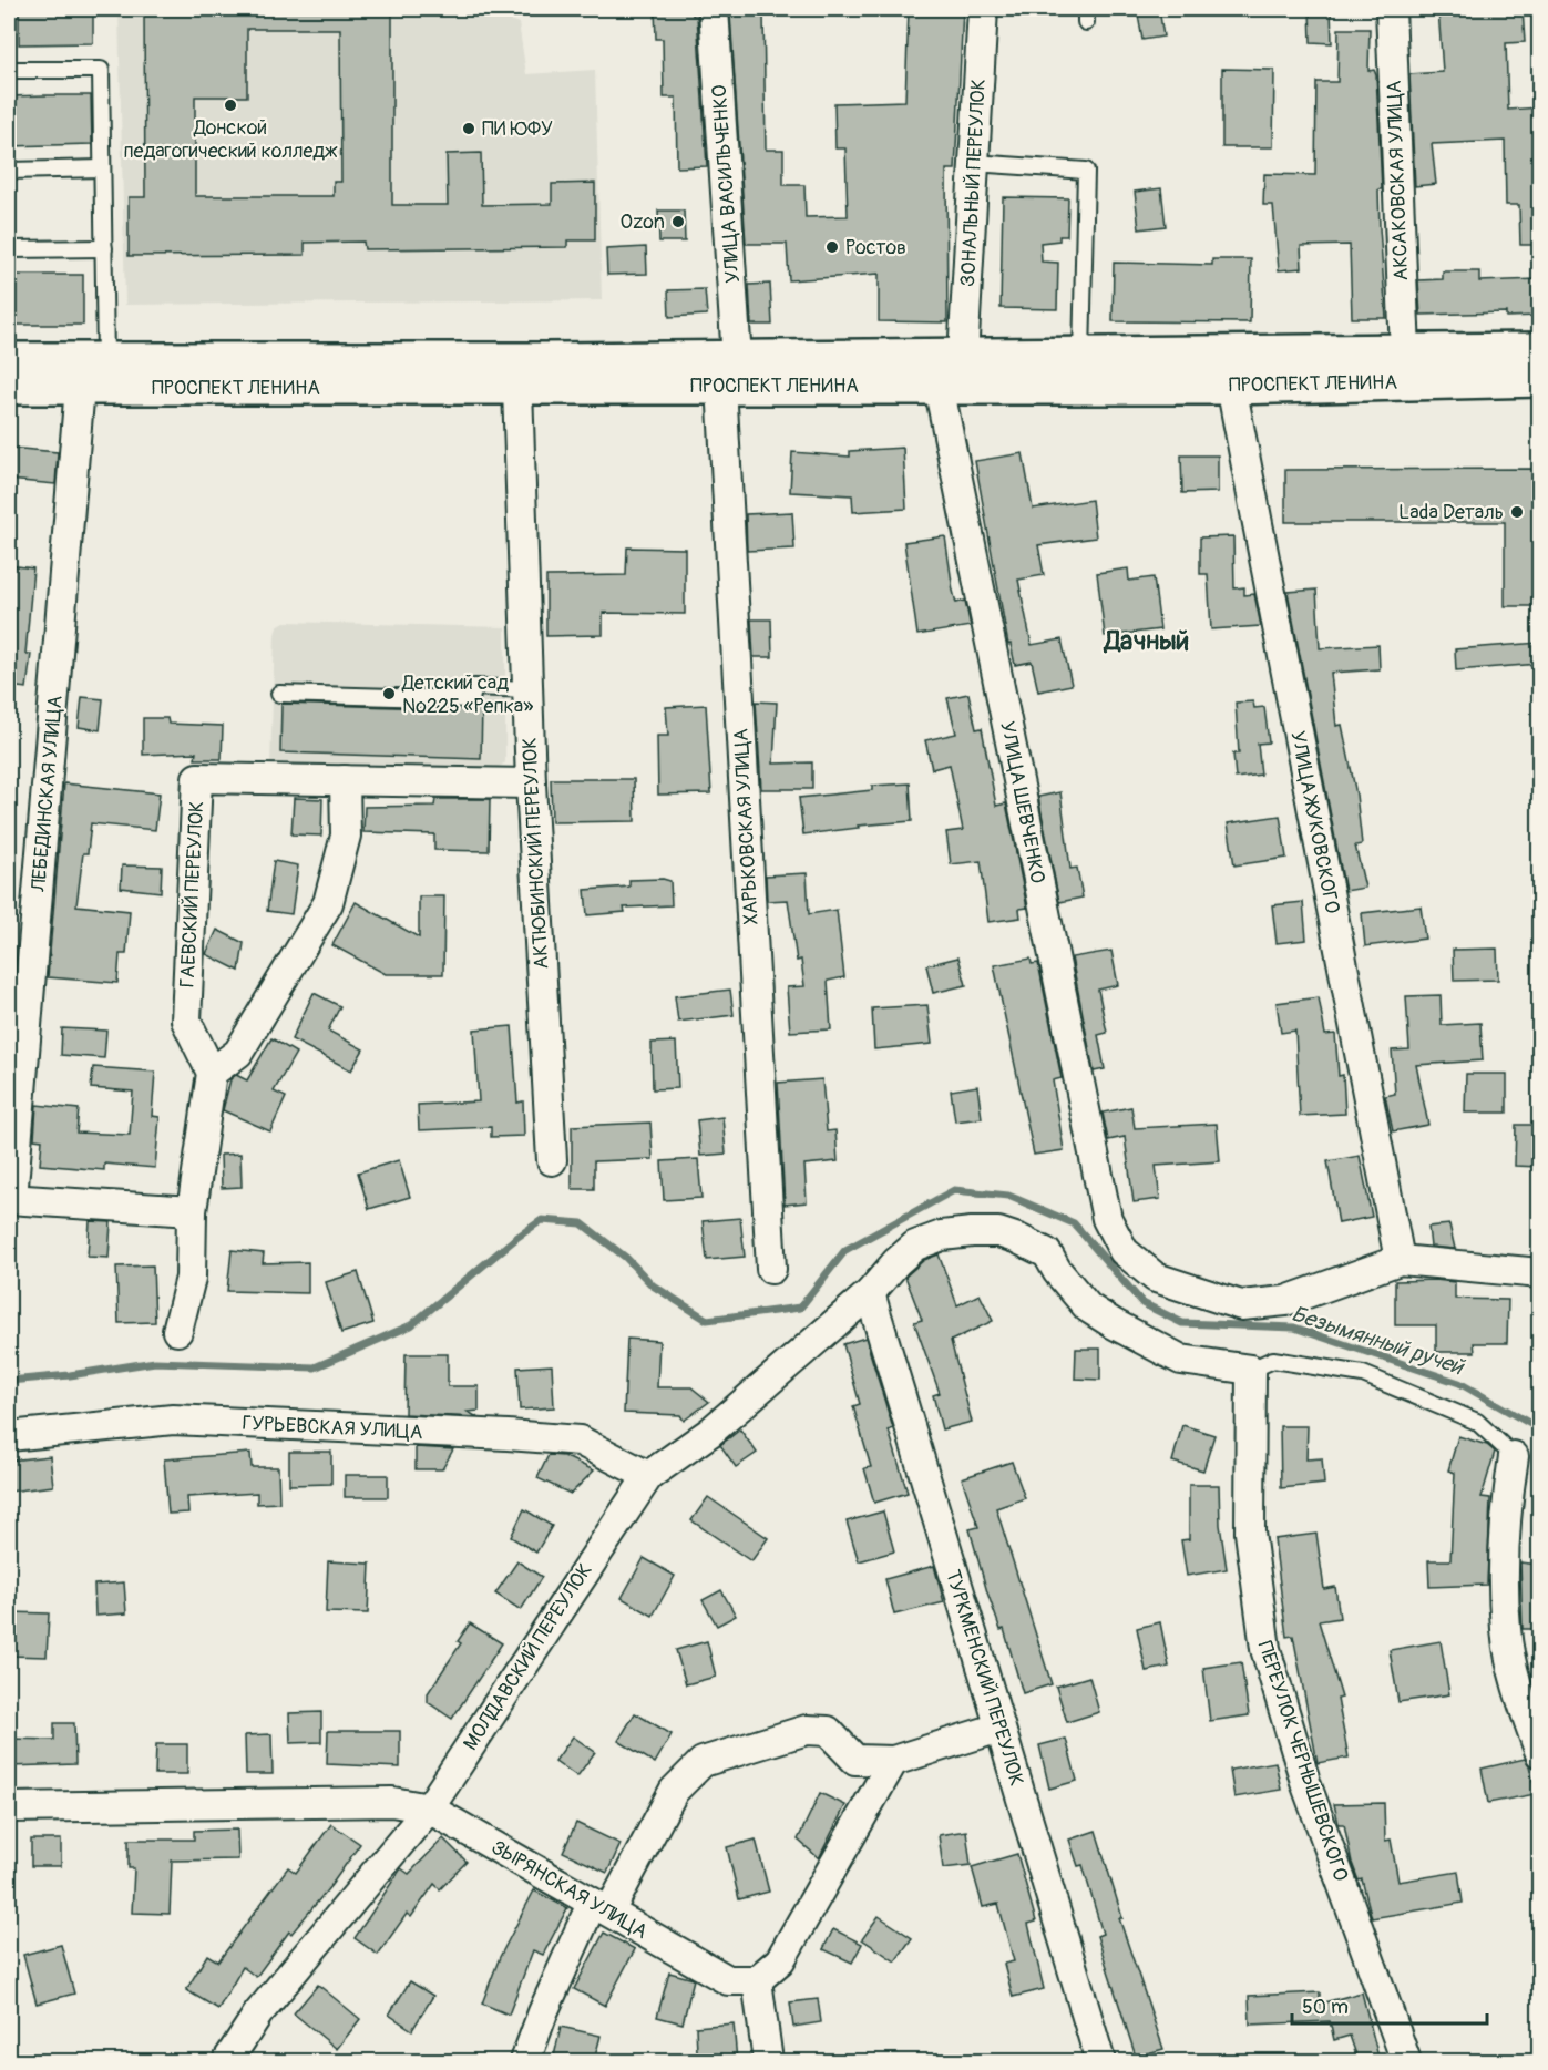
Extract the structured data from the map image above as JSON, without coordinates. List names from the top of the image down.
{
  "streets": {
    "main road": ["ПРОСПЕКТ ЛЕНИНА"],
    "street": [
      "АКСАКОВСКАЯ УЛИЦА",
      "ЗОНАЛЬНЫЙ ПЕРЕУЛОК",
      "УЛИЦА ВАСИЛЬЧЕНКО",
      "ЛЕБЕДИНСКАЯ УЛИЦА",
      "УЛИЦА ШЕВЧЕНКО",
      "УЛИЦА ЖУКОВСКОГО",
      "ХАРЬКОВСКАЯ УЛИЦА",
      "АКТЮБИНСКИЙ ПЕРЕУЛОК",
      "ГАЕВСКИЙ ПЕРЕУЛОК",
      "ГУРЬЕВСКАЯ УЛИЦА",
      "МОЛДАВСКИЙ ПЕРЕУЛОК",
      "ТУРКМЕНСКИЙ ПЕРЕУЛОК",
      "ПЕРЕУЛОК ЧЕРНЫШЕВСКОГО",
      "ЗЫРЯНСКАЯ УЛИЦА"
    ]
  },
  "crossings": [
    ["АКСАКОВСКАЯ УЛИЦА", "ПРОСПЕКТ ЛЕНИНА"],
    ["ЗОНАЛЬНЫЙ ПЕРЕУЛОК", "ПРОСПЕКТ ЛЕНИНА"],
    ["УЛИЦА ВАСИЛЬЧЕНКО", "ПРОСПЕКТ ЛЕНИНА"],
    ["УЛИЦА ВАСИЛЬЧЕНКО", "ХАРЬКОВСКАЯ УЛИЦА"],
    ["ПРОСПЕКТ ЛЕНИНА", "ЛЕБЕДИНСКАЯ УЛИЦА"],
    ["ПРОСПЕКТ ЛЕНИНА", "УЛИЦА ШЕВЧЕНКО"],
    ["ПРОСПЕКТ ЛЕНИНА", "УЛИЦА ЖУКОВСКОГО"],
    ["ПРОСПЕКТ ЛЕНИНА", "ХАРЬКОВСКАЯ УЛИЦА"],
    ["ПРОСПЕКТ ЛЕНИНА", "АКТЮБИНСКИЙ ПЕРЕУЛОК"],
    ["УЛИЦА ШЕВЧЕНКО", "УЛИЦА ЖУКОВСКОГО"],
    ["АКТЮБИНСКИЙ ПЕРЕУЛОК", "ГАЕВСКИЙ ПЕРЕУЛОК"],
    ["ГУРЬЕВСКАЯ УЛИЦА", "МОЛДАВСКИЙ ПЕРЕУЛОК"],
    ["МОЛДАВСКИЙ ПЕРЕУЛОК", "ТУРКМЕНСКИЙ ПЕРЕУЛОК"],
    ["МОЛДАВСКИЙ ПЕРЕУЛОК", "ПЕРЕУЛОК ЧЕРНЫШЕВСКОГО"],
    ["МОЛДАВСКИЙ ПЕРЕУЛОК", "ЗЫРЯНСКАЯ УЛИЦА"]
  ],
  "districts": ["Дачный"],
  "water": ["Безымянный ручей"],
  "places": [
    "Донской педагогический колледж",
    "ПИ ЮФУ",
    "Ozon",
    "Ростов",
    "Lada Dеталь",
    "Детский сад №225 «Репка»"
  ],
  "scale_bar": "50 m"
}
